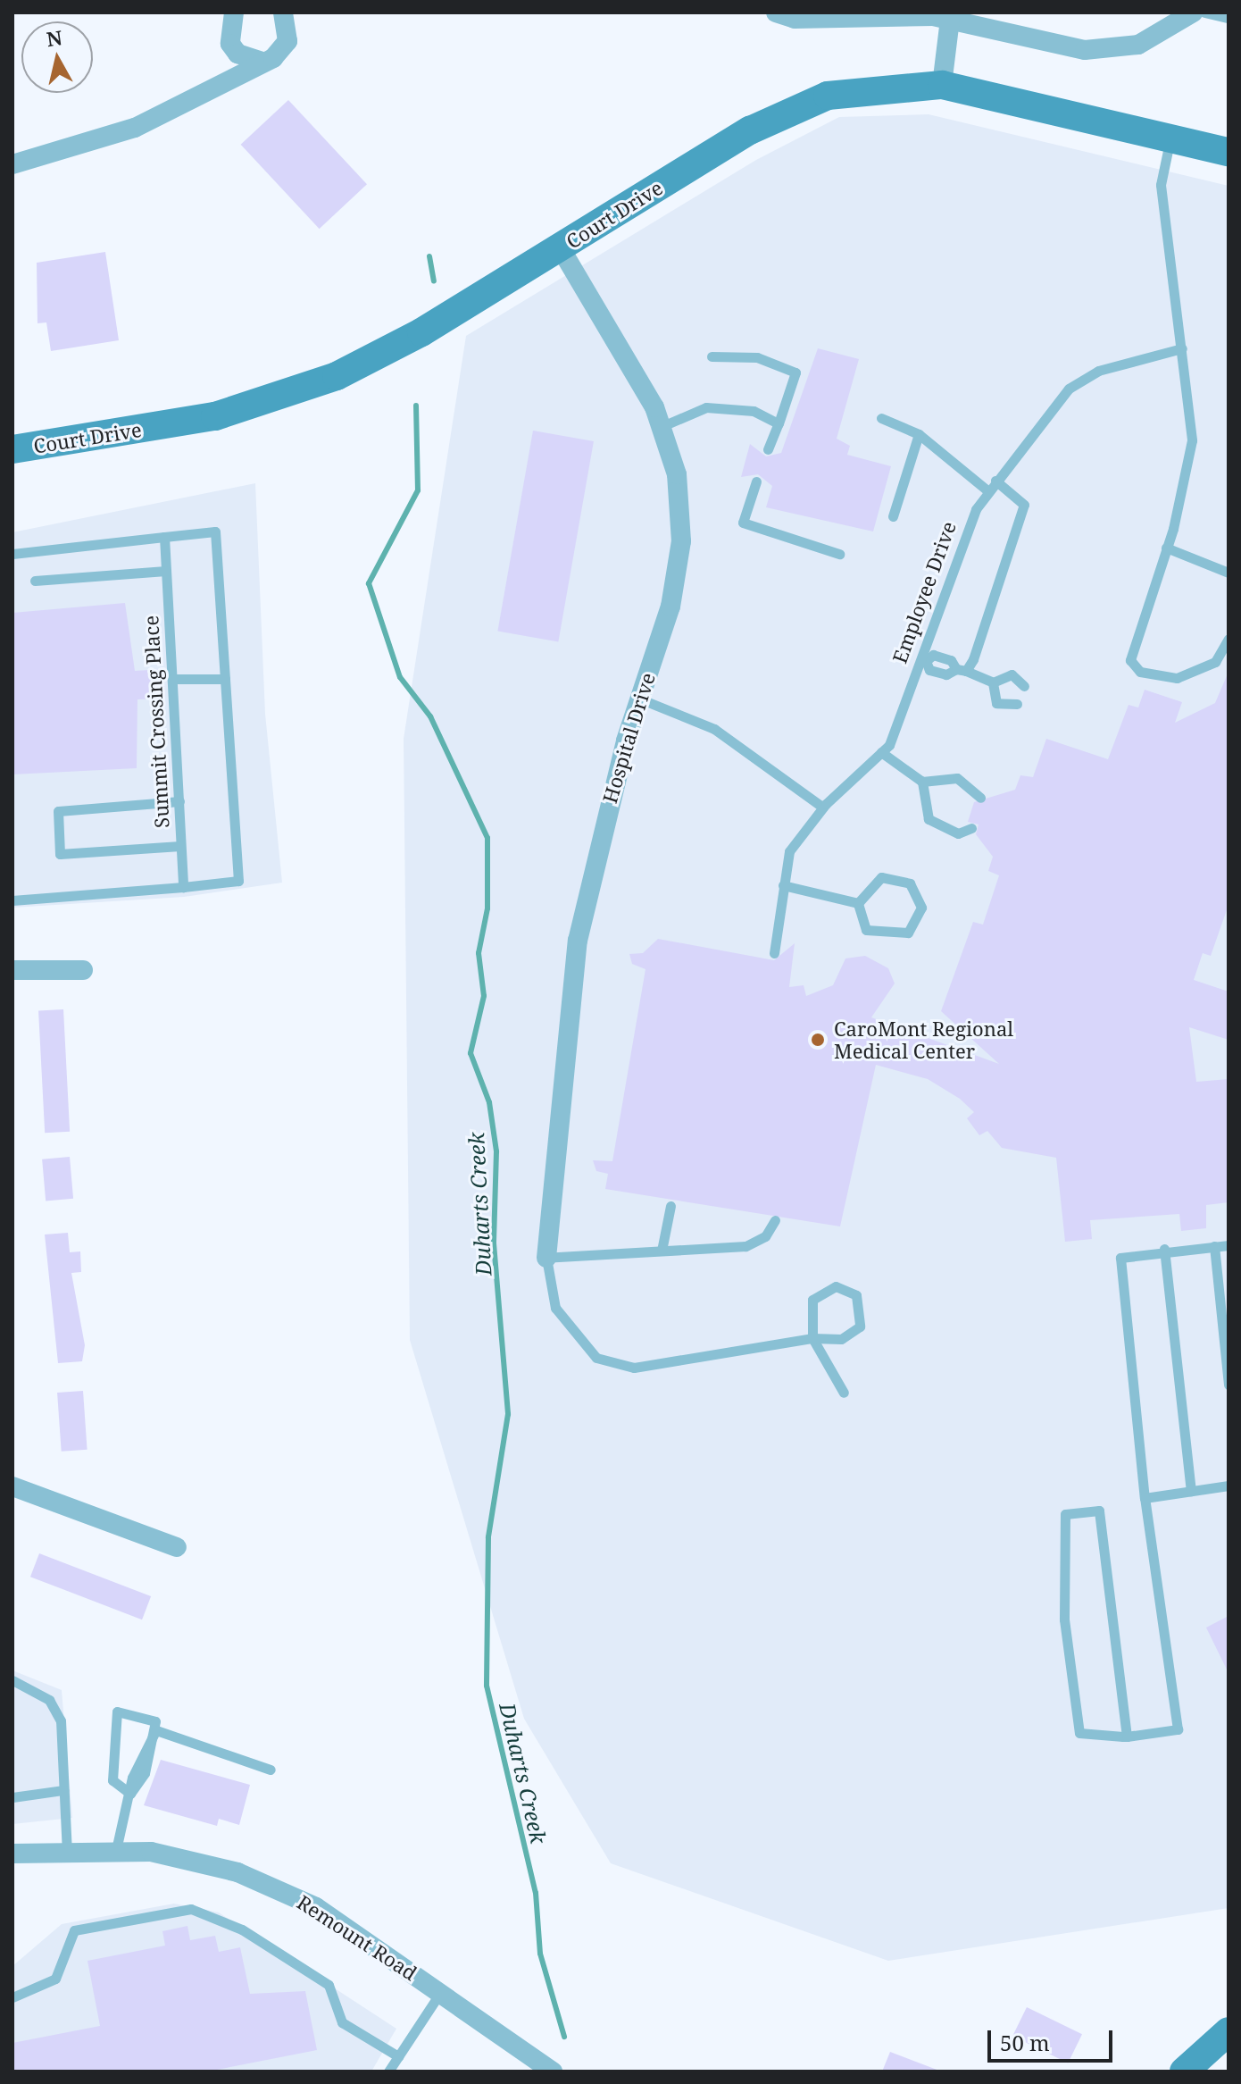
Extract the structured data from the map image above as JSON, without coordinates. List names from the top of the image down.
{
  "streets": {
    "street": ["Court Drive", "Hospital Drive", "Remount Road"],
    "lane": ["Employee Drive", "Summit Crossing Place"]
  },
  "crossings": [
    ["Court Drive", "Hospital Drive"]
  ],
  "water": ["Duharts Creek"],
  "places": ["CaroMont Regional Medical Center"],
  "scale_bar": "50 m",
  "north": "top"
}
